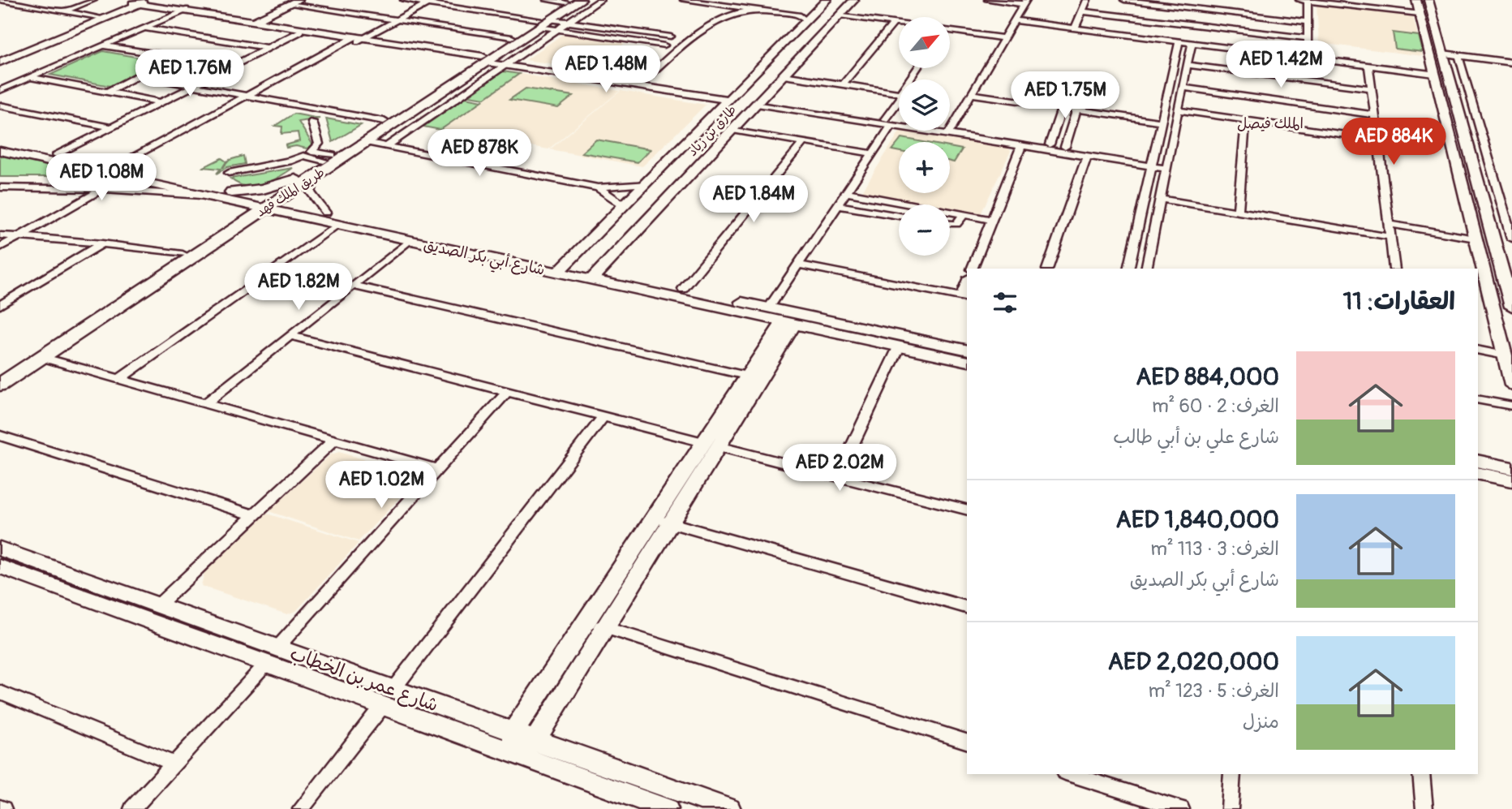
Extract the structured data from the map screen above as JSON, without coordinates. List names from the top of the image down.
{
  "streets": {
    "main road": ["طريق الملك فهد"],
    "street": ["طارق بن زياد", "شارع أبي بكر الصديق", "شارع عمر بن الخطاب"]
  },
  "crossings": [
    ["طارق بن زياد", "شارع أبي بكر الصديق"],
    ["طريق الملك فهد", "شارع أبي بكر الصديق"]
  ],
  "districts": ["الملك فيصل"],
  "north": "top right",
  "page": {
    "map_buttons": ["+", "−"],
    "price": [
      "AED 1.42M",
      "AED 1.48M",
      "AED 1.76M",
      "AED 1.75M",
      "AED 884K",
      "AED 878K",
      "AED 1.08M",
      "AED 1.84M",
      "AED 1.82M",
      "AED 2.02M",
      "AED 1.02M"
    ],
    "heading": "العقارات: 11",
    "list": [
      {
        "name": "AED 884,000",
        "note": "الغرف: 2 · 60 m² · شارع علي بن أبي طالب"
      },
      {
        "name": "AED 1,840,000",
        "note": "الغرف: 3 · 113 m² · شارع أبي بكر الصديق"
      },
      {
        "name": "AED 2,020,000",
        "note": "الغرف: 5 · 123 m² · منزل"
      }
    ]
  }
}
